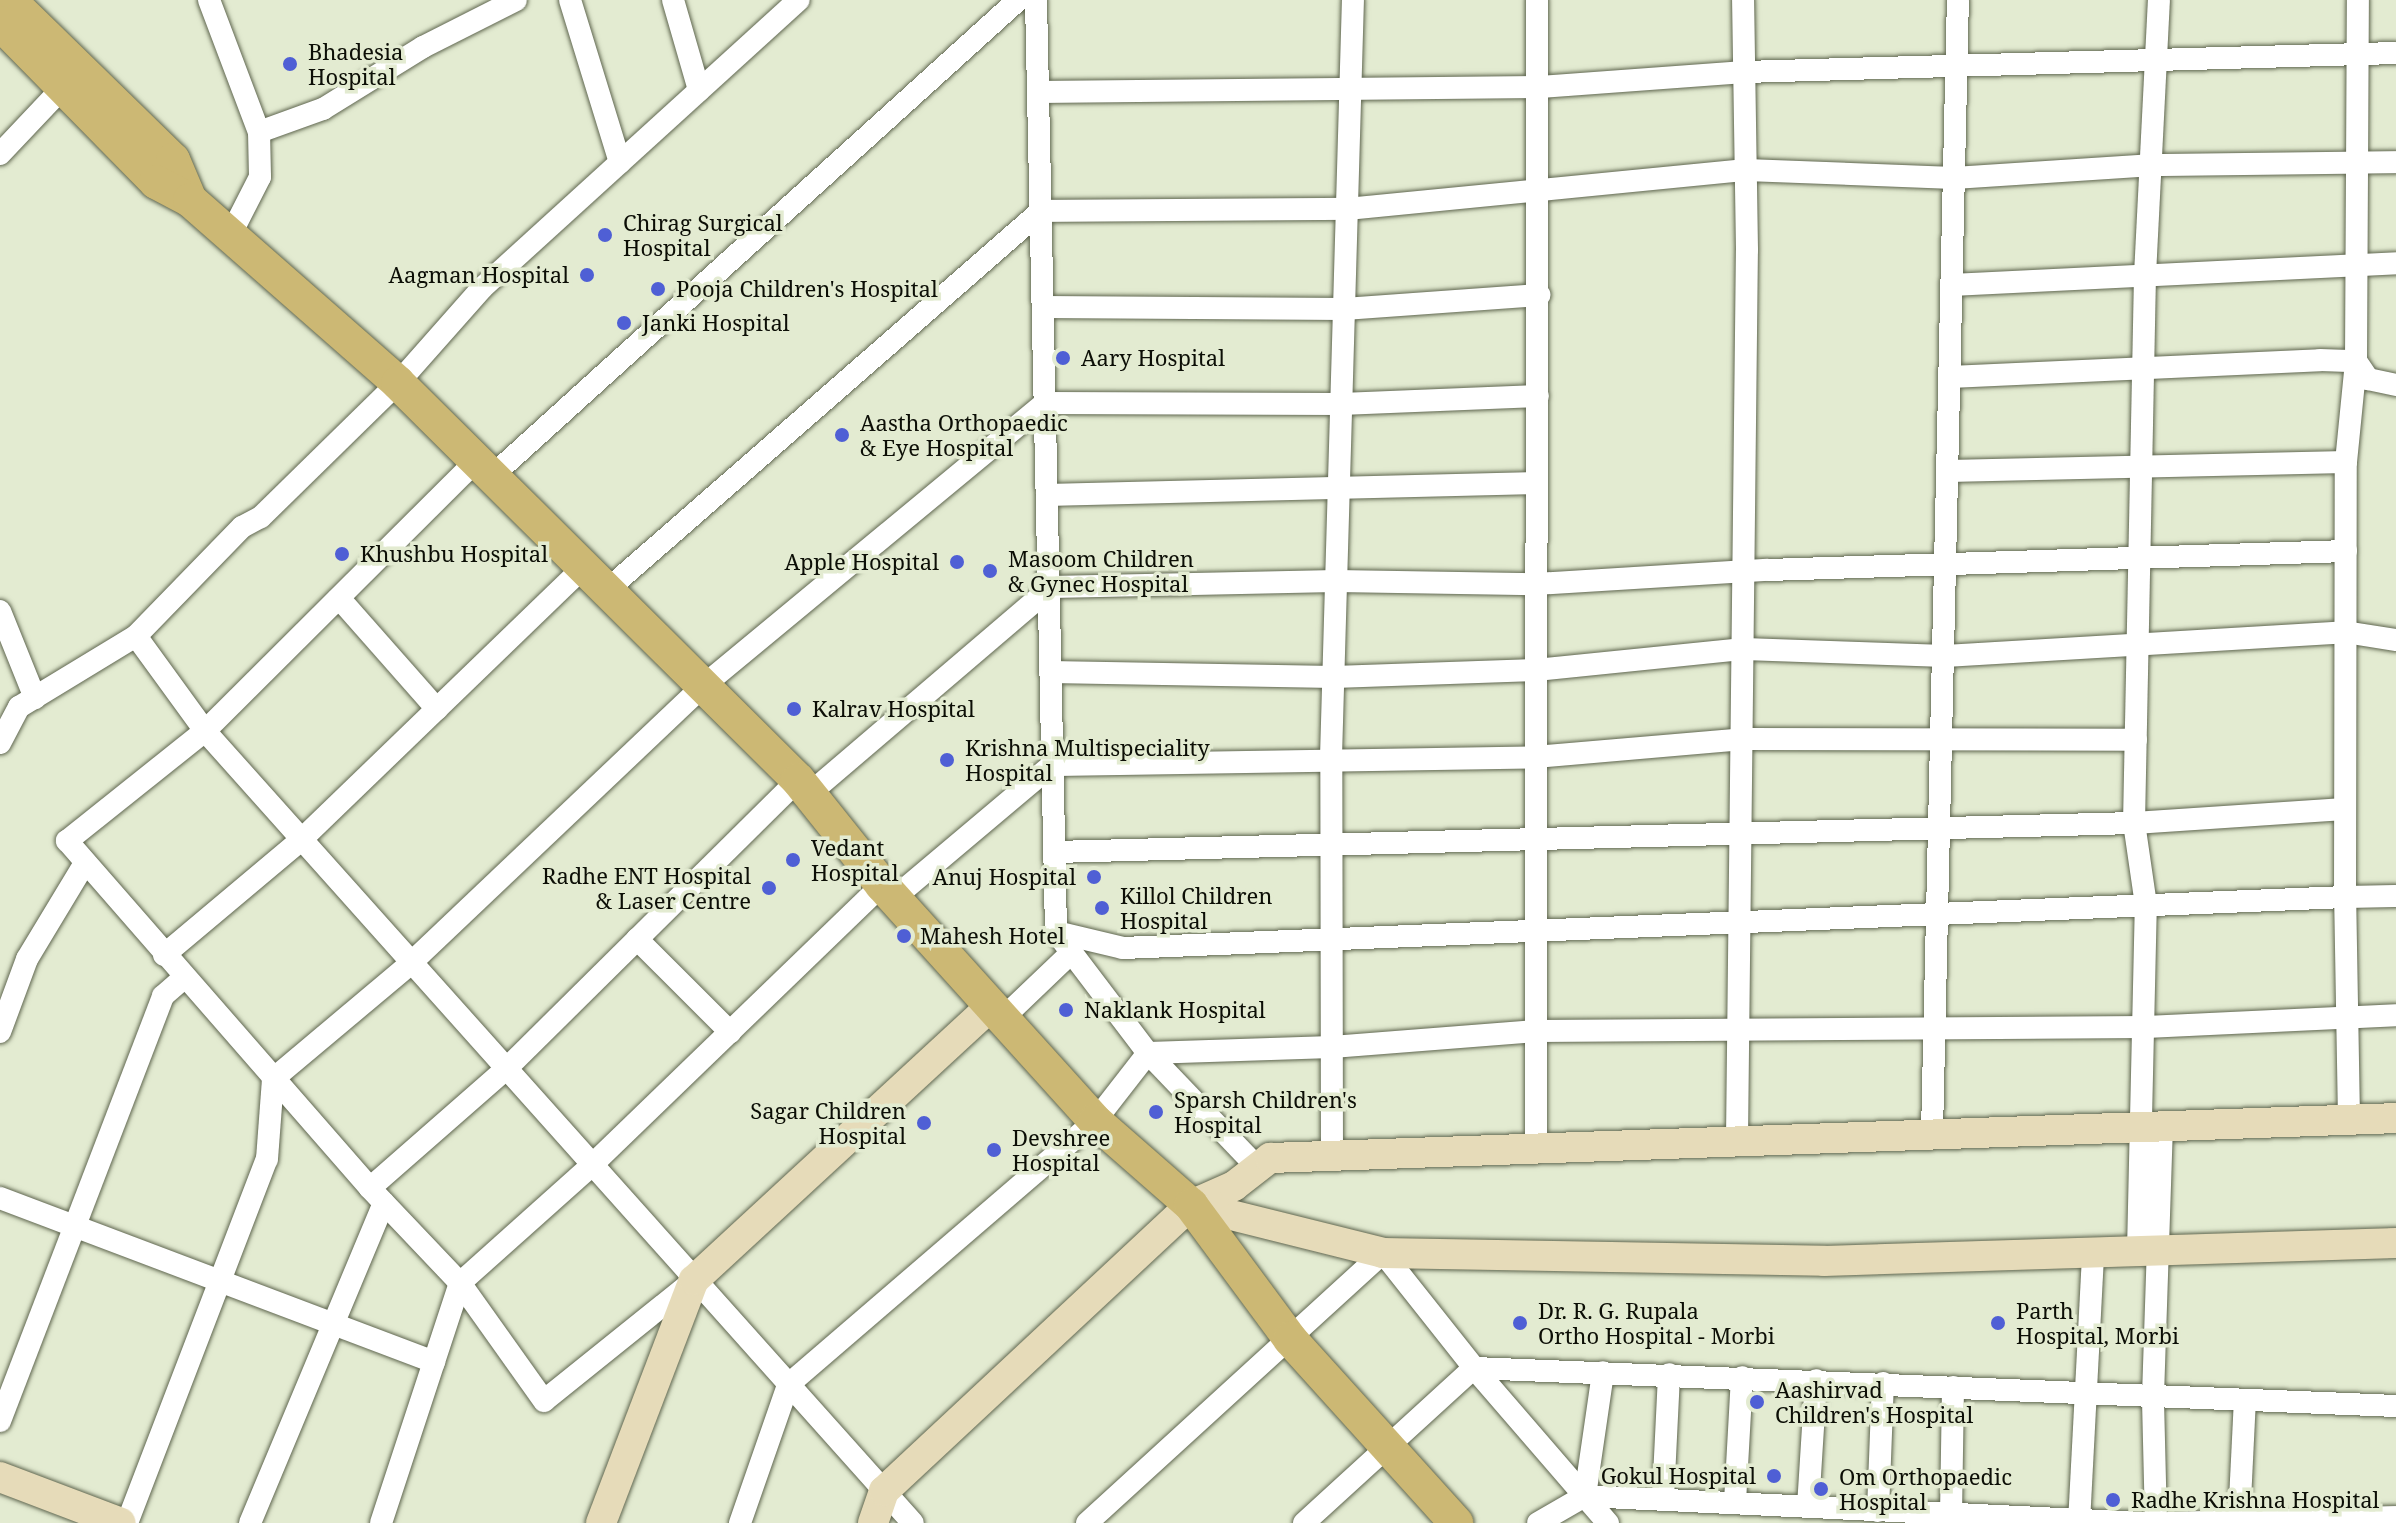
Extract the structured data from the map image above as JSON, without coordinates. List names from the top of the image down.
{
  "places": [
    "Bhadesia Hospital",
    "Chirag Surgical Hospital",
    "Aagman Hospital",
    "Pooja Children's Hospital",
    "Janki Hospital",
    "Aary Hospital",
    "Aastha Orthopaedic & Eye Hospital",
    "Khushbu Hospital",
    "Apple Hospital",
    "Masoom Children & Gynec Hospital",
    "Kalrav Hospital",
    "Krishna Multispeciality Hospital",
    "Vedant Hospital",
    "Anuj Hospital",
    "Radhe ENT Hospital & Laser Centre",
    "Killol Children Hospital",
    "Mahesh Hotel",
    "Naklank Hospital",
    "Sparsh Children's Hospital",
    "Sagar Children Hospital",
    "Devshree Hospital",
    "Dr. R. G. Rupala Ortho Hospital - Morbi",
    "Parth Hospital, Morbi",
    "Aashirvad Children's Hospital",
    "Gokul Hospital",
    "Om Orthopaedic Hospital",
    "Radhe Krishna Hospital"
  ]
}
